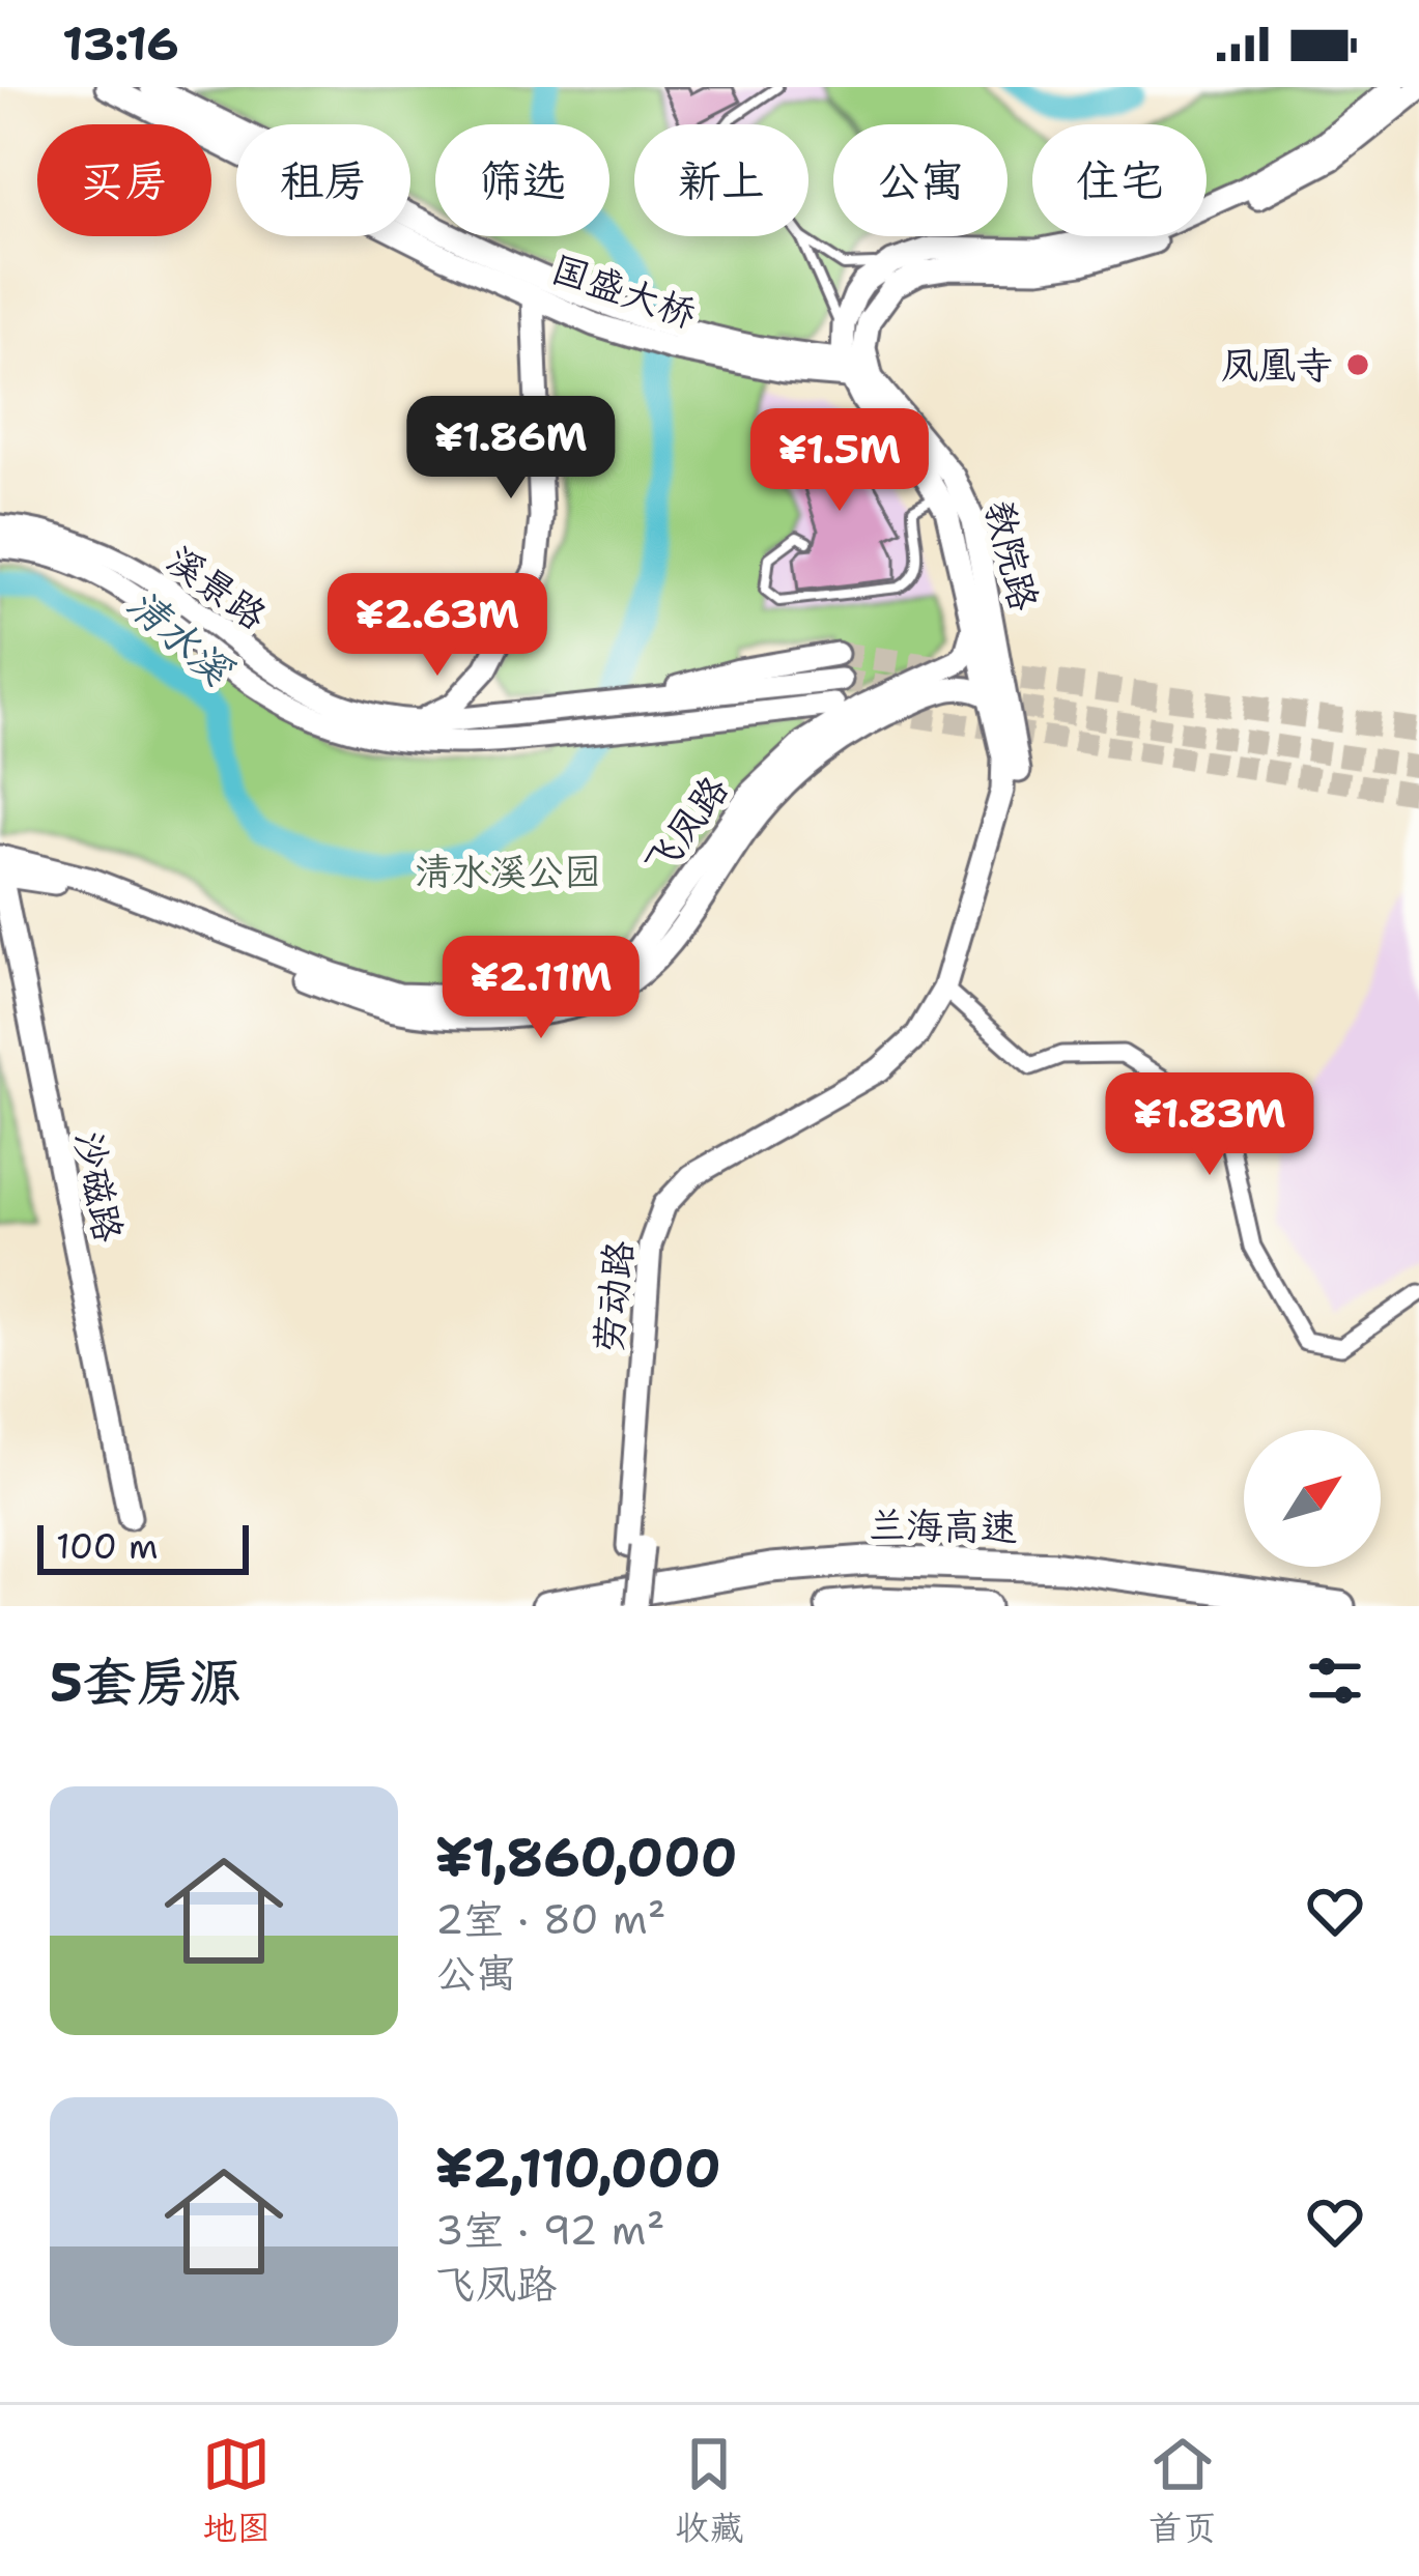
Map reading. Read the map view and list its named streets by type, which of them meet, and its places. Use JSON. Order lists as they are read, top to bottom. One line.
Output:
{"streets":{"highway":["兰海高速"],"main road":["国盛大桥","教院路","溪景路","飞凤路","沙磁路","劳动路"]},"crossings":[["教院路","飞凤路"],["教院路","劳动路"],["飞凤路","沙磁路"]],"water":["清水溪"],"parks":["清水溪公园"],"places":["凤凰寺"],"scale_bar":"100 m","north":"top right","page":{"status":"13:16","chip":["买房","租房","筛选","新上","公寓","住宅"],"price":["¥1.86M","¥1.5M","¥2.63M","¥2.11M","¥1.83M"],"scale":"100 m","heading":"5套房源","list":[{"name":"¥1,860,000","note":"2室 · 80 m² · 公寓"},{"name":"¥2,110,000","note":"3室 · 92 m² · 飞凤路"}],"tabs":["地图","收藏","首页"]}}
